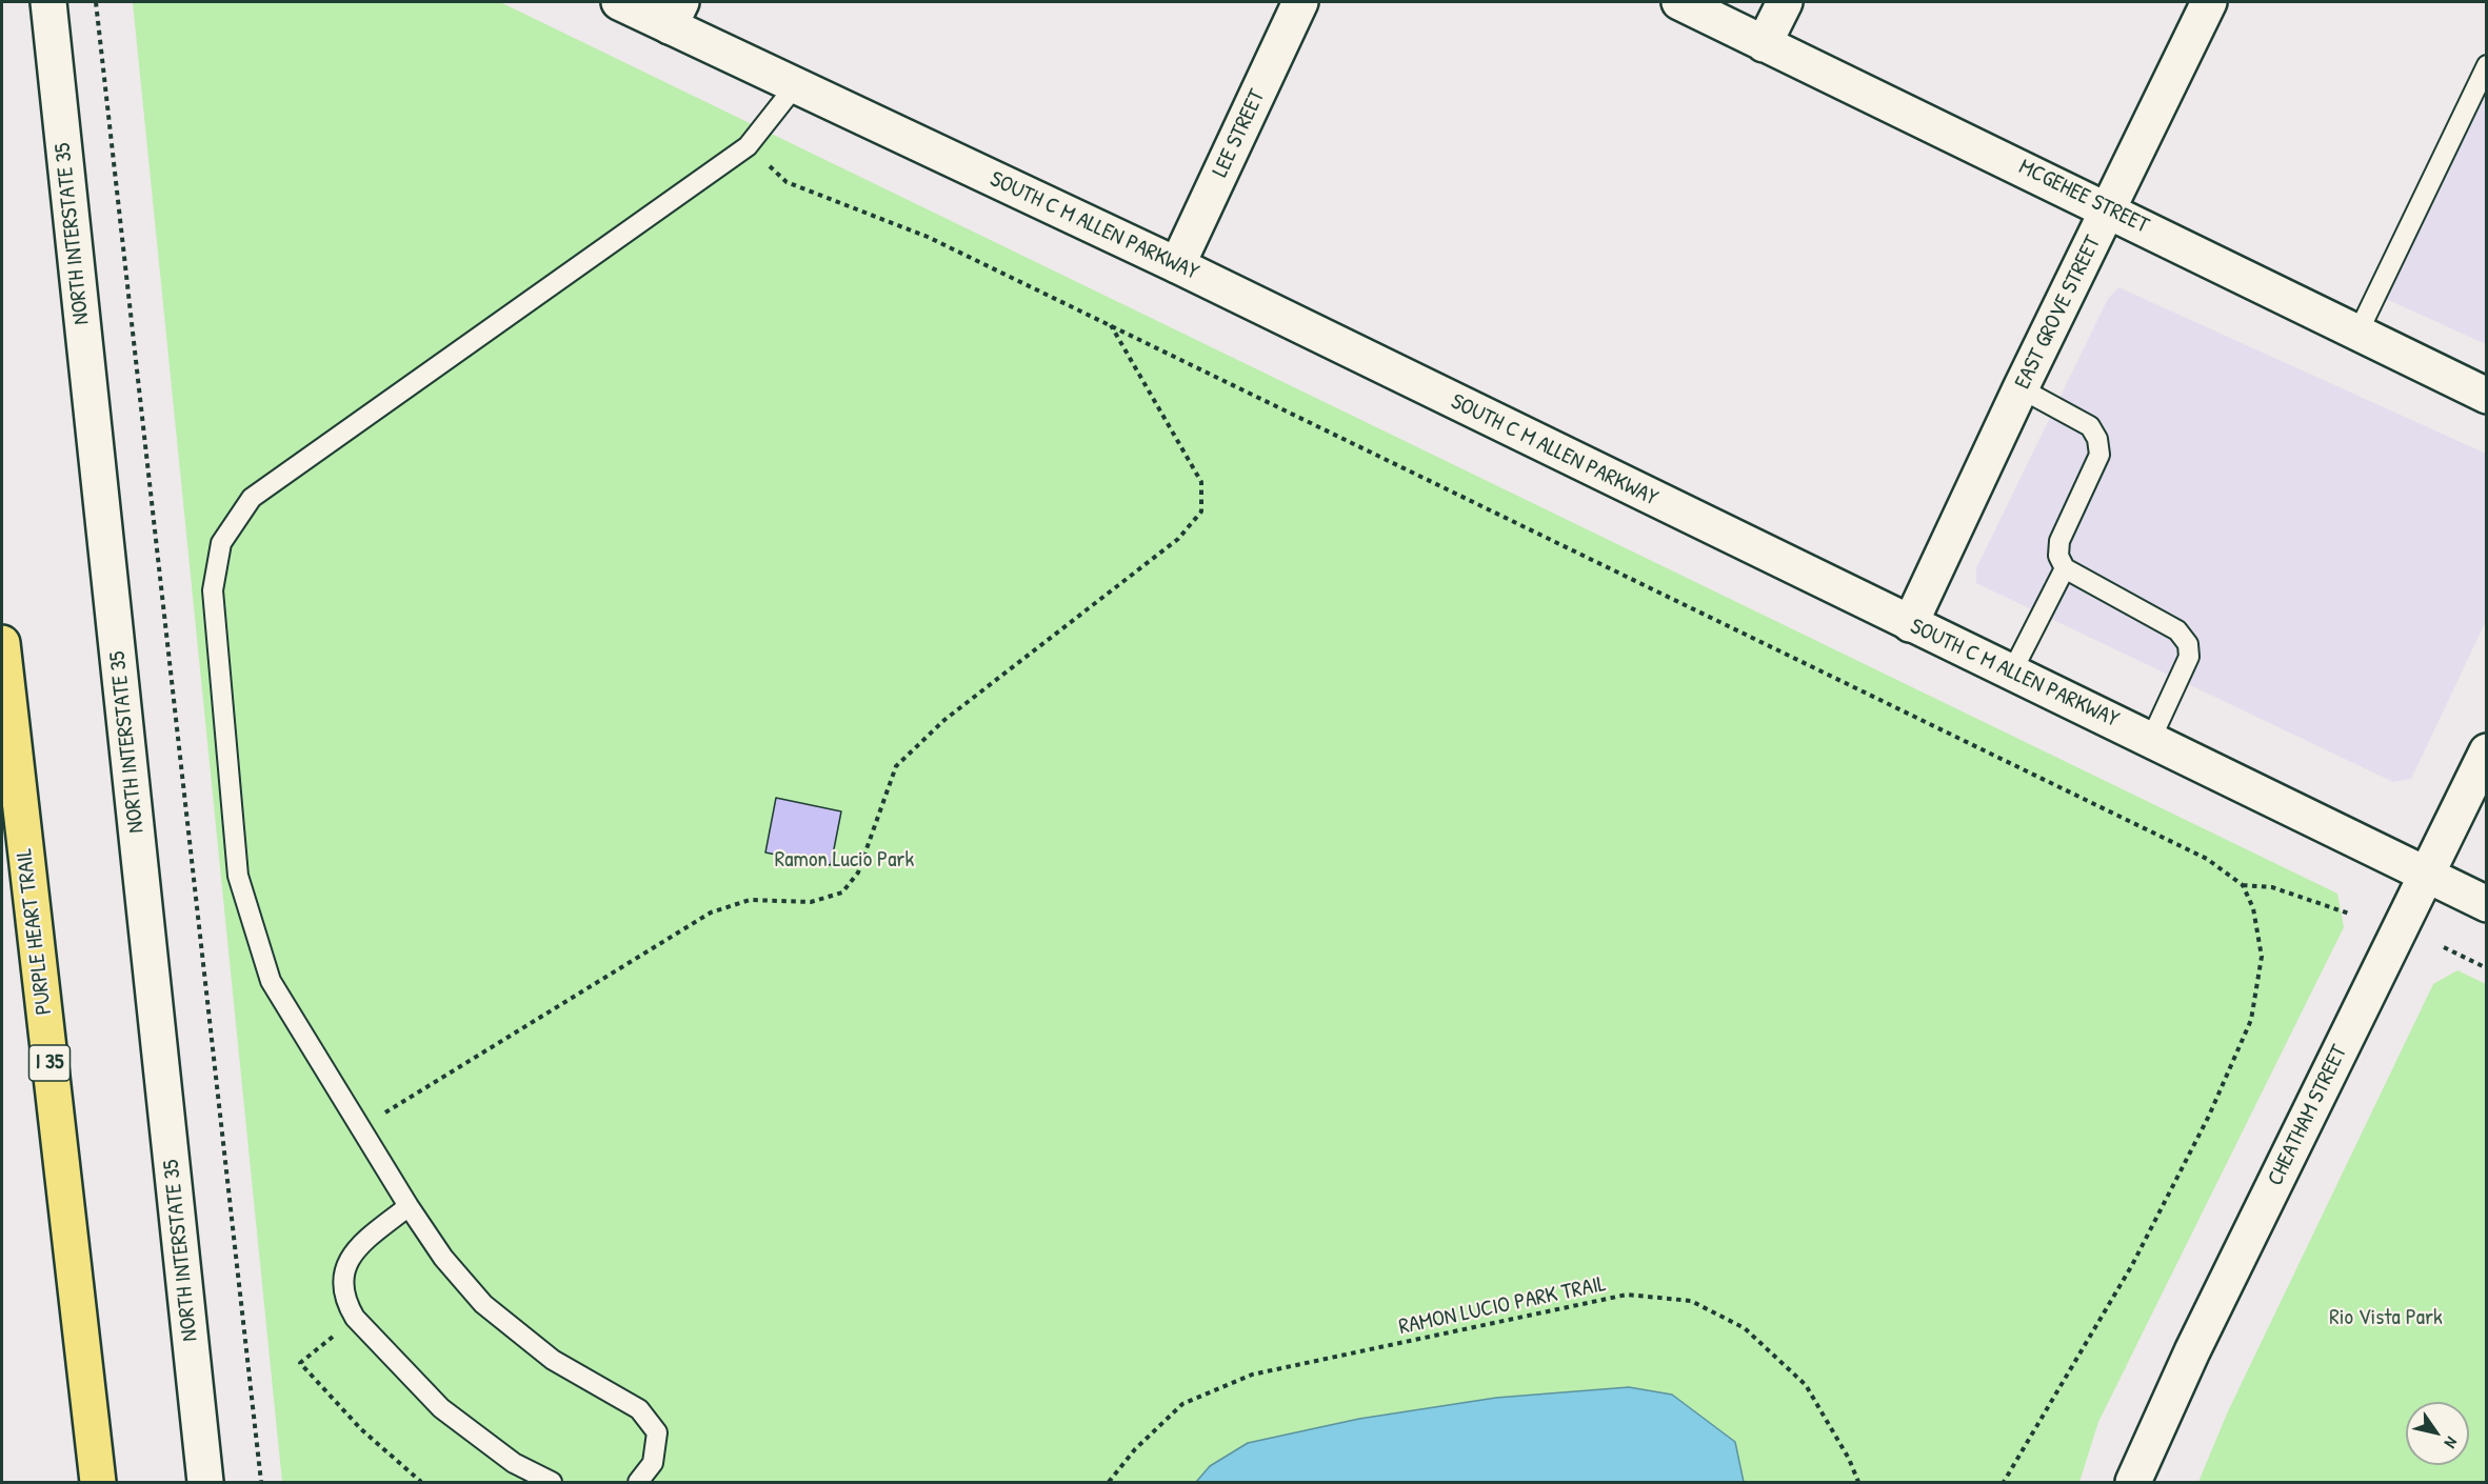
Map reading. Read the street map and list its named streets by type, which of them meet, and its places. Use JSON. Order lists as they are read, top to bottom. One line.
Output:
{"streets":{"highway":["PURPLE HEART TRAIL","I 35"],"street":["LEE STREET","MCGEHEE STREET","SOUTH C M ALLEN PARKWAY","NORTH INTERSTATE 35","EAST GROVE STREET","CHEATHAM STREET"],"path":["RAMON LUCIO PARK TRAIL"]},"crossings":[["LEE STREET","SOUTH C M ALLEN PARKWAY"],["MCGEHEE STREET","EAST GROVE STREET"],["SOUTH C M ALLEN PARKWAY","EAST GROVE STREET"],["SOUTH C M ALLEN PARKWAY","CHEATHAM STREET"]],"parks":["Ramon Lucio Park","Rio Vista Park"],"north":"bottom right"}
